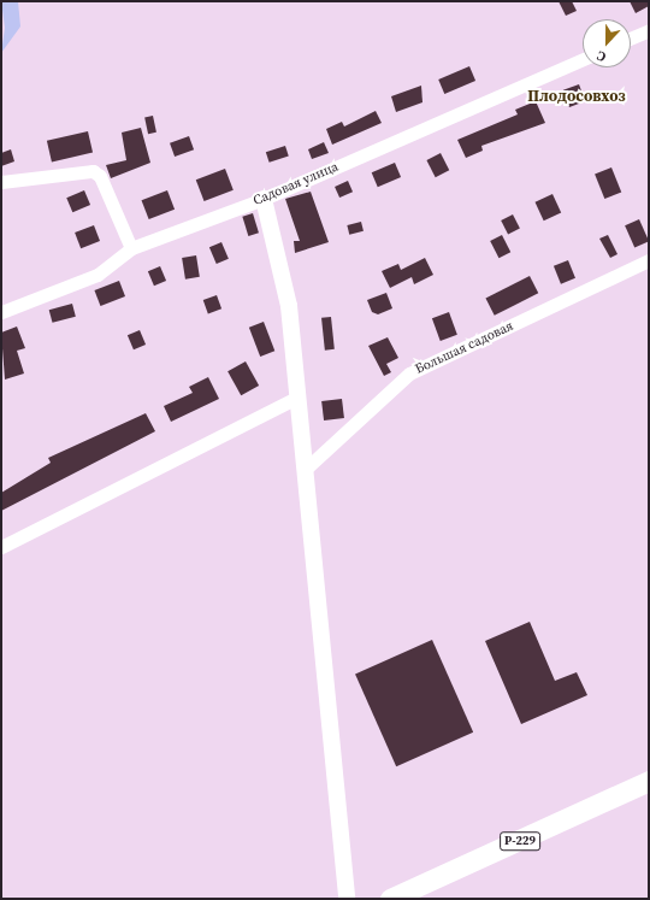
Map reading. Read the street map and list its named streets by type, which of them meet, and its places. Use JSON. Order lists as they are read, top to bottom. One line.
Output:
{"streets":{"main road":["Р-229"],"street":["Садовая улица","Большая садовая"]},"districts":["Плодосовхоз"],"north":"bottom"}
